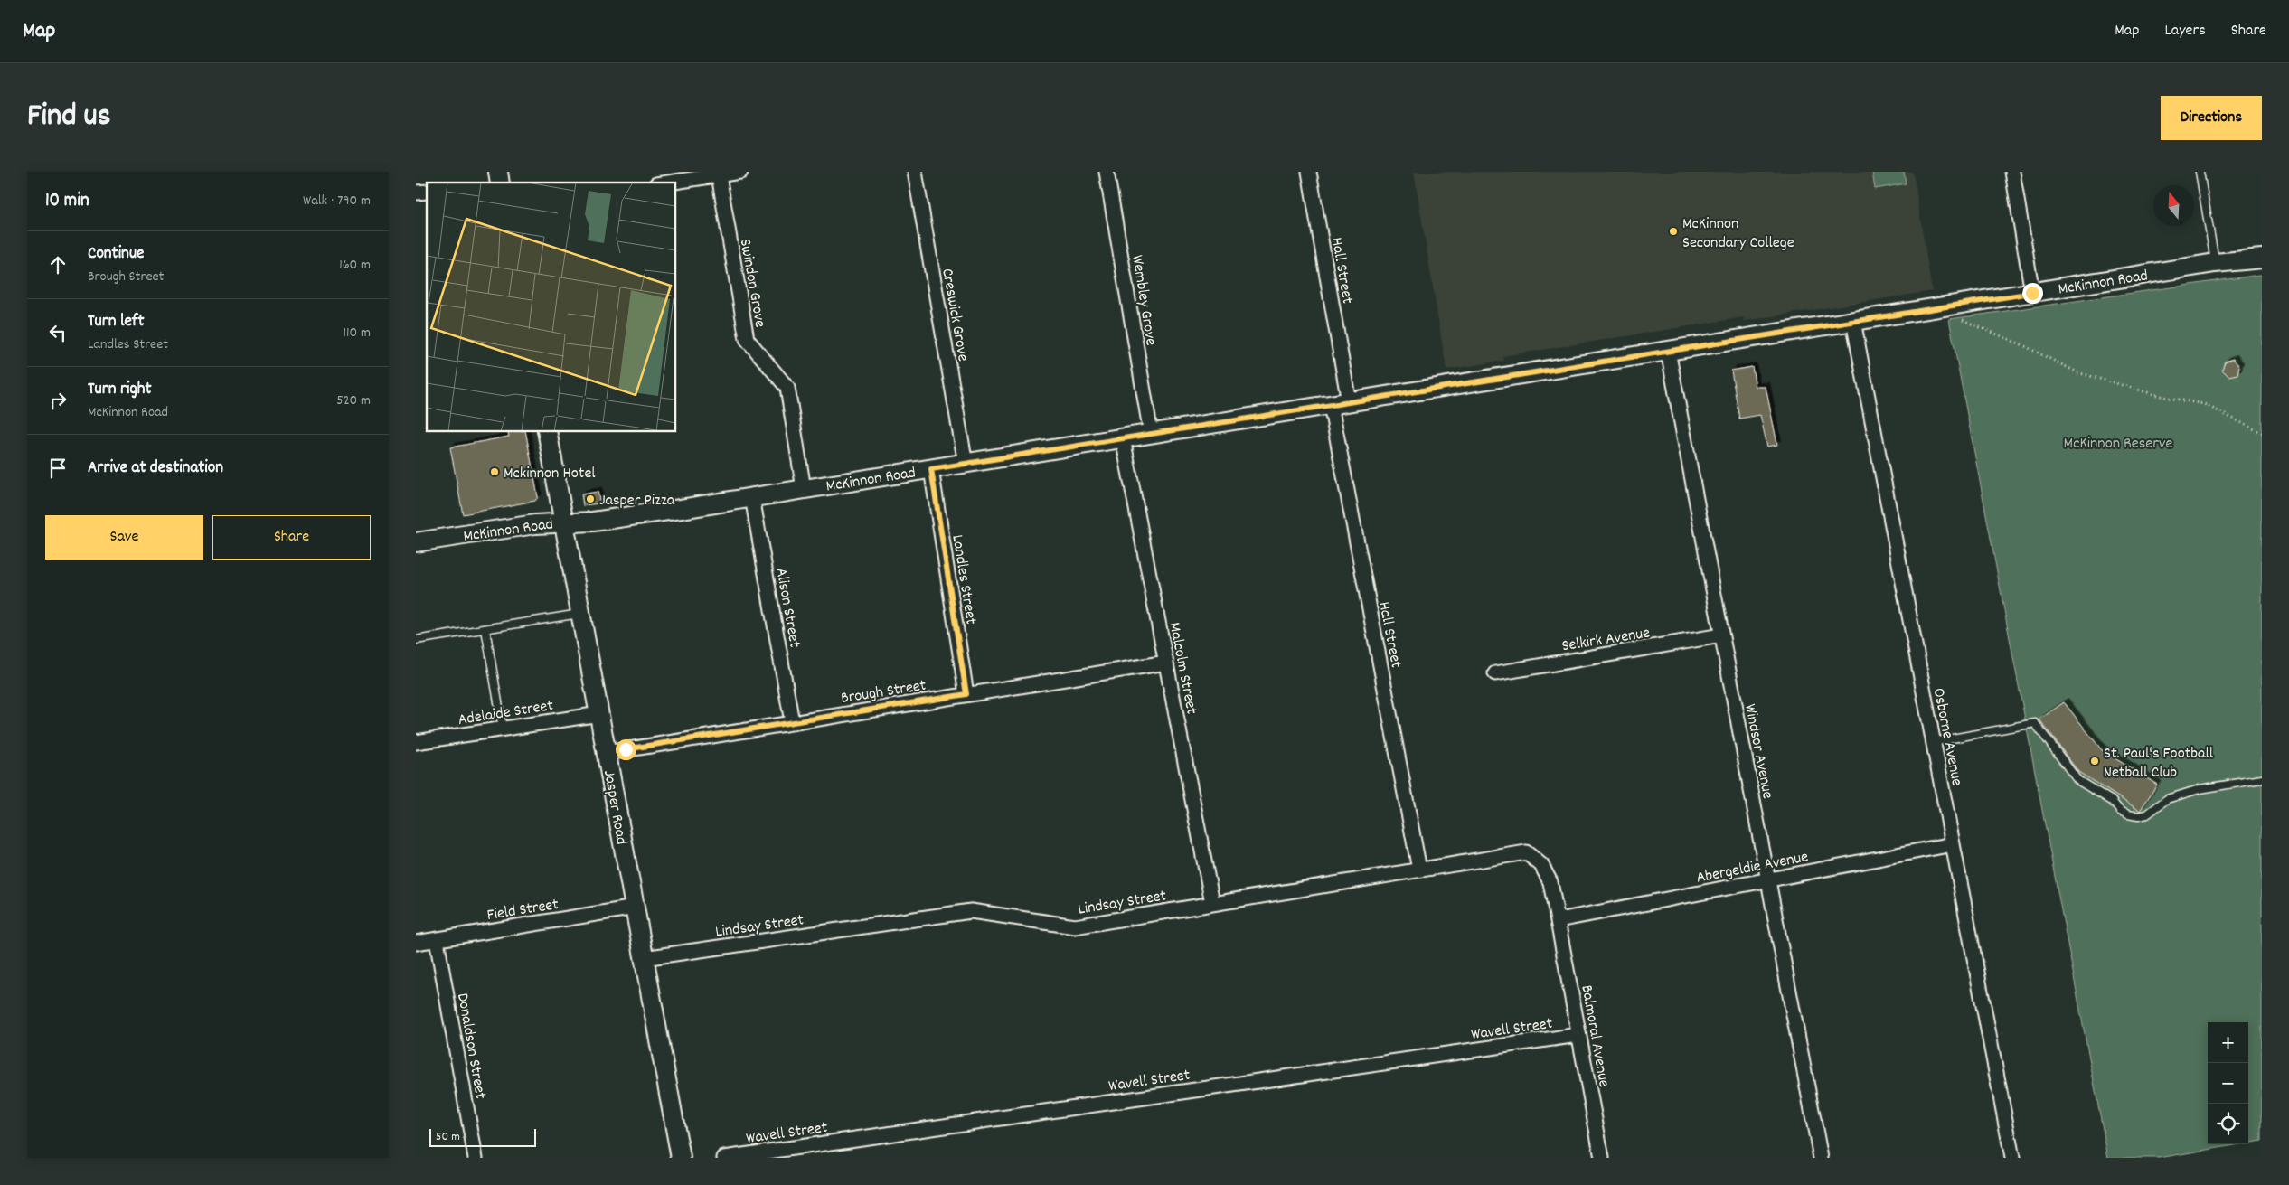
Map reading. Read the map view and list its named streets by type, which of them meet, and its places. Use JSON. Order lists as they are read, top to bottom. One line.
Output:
{"streets":{"street":["Hall Street","McKinnon Road","Swindon Grove","Wembley Grove","Creswick Grove","Landles Street","Alison Street","Selkirk Avenue","Malcolm Street","Brough Street","Adelaide Street","Osborne Avenue","Windsor Avenue","Jasper Road","Abergeldie Avenue","Lindsay Street","Field Street","Wavell Street","Balmoral Avenue","Donaldson Street"]},"crossings":[["Hall Street","McKinnon Road"],["Hall Street","Lindsay Street"],["McKinnon Road","Swindon Grove"],["McKinnon Road","Wembley Grove"],["McKinnon Road","Creswick Grove"],["McKinnon Road","Landles Street"],["McKinnon Road","Alison Street"],["McKinnon Road","Malcolm Street"],["McKinnon Road","Osborne Avenue"],["McKinnon Road","Windsor Avenue"],["McKinnon Road","Jasper Road"],["Landles Street","Brough Street"],["Alison Street","Brough Street"],["Selkirk Avenue","Windsor Avenue"],["Malcolm Street","Brough Street"],["Malcolm Street","Lindsay Street"],["Brough Street","Jasper Road"],["Adelaide Street","Jasper Road"],["Osborne Avenue","Abergeldie Avenue"],["Windsor Avenue","Abergeldie Avenue"],["Jasper Road","Lindsay Street"],["Jasper Road","Field Street"],["Abergeldie Avenue","Lindsay Street"],["Abergeldie Avenue","Balmoral Avenue"],["Lindsay Street","Balmoral Avenue"],["Field Street","Donaldson Street"],["Wavell Street","Balmoral Avenue"]],"parks":["McKinnon Reserve"],"places":["McKinnon Secondary College","Mckinnon Hotel","Jasper Pizza","St. Paul's Football Netball Club"],"scale_bar":"50 m","north":"top","page":{"header":"Map","nav":["Map","Layers","Share"],"title":"Find us","buttons":["Directions",["Save","Share"]],"heading":["10 min","Walk · 790 m"],"list":[["Continue","Brough Street","160 m"],["Turn left","Landles Street","110 m"],["Turn right","McKinnon Road","520 m"],"Arrive at destination"],"map_buttons":["+","−"],"scale":"50 m"}}
